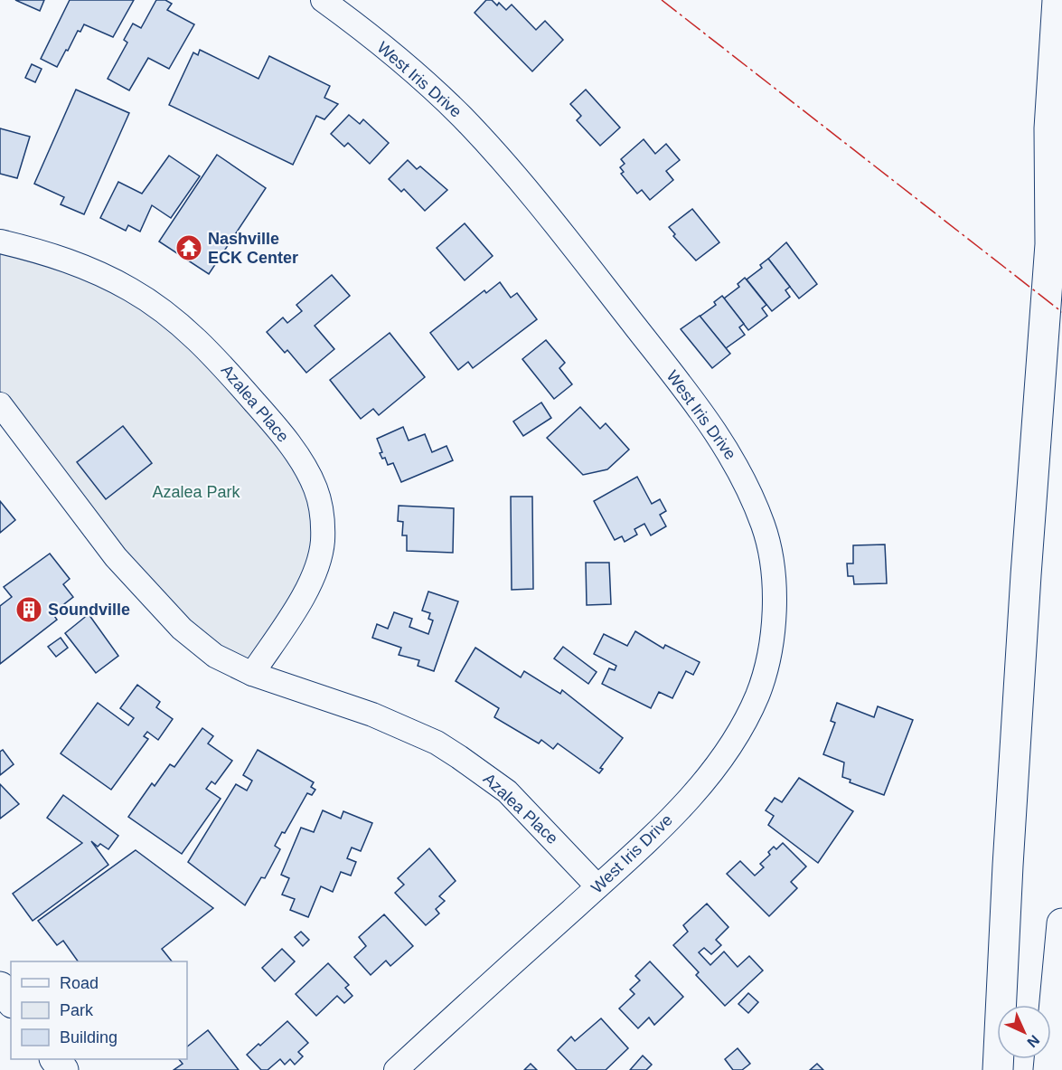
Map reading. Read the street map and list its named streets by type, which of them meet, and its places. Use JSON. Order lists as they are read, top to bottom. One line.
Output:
{"streets":{"street":["West Iris Drive","Azalea Place"]},"crossings":[["West Iris Drive","Azalea Place"]],"parks":["Azalea Park"],"places":{"temple":["Nashville ECK Center"],"building":["Soundville"]},"legend":["Road","Park","Building"],"north":"bottom right"}
